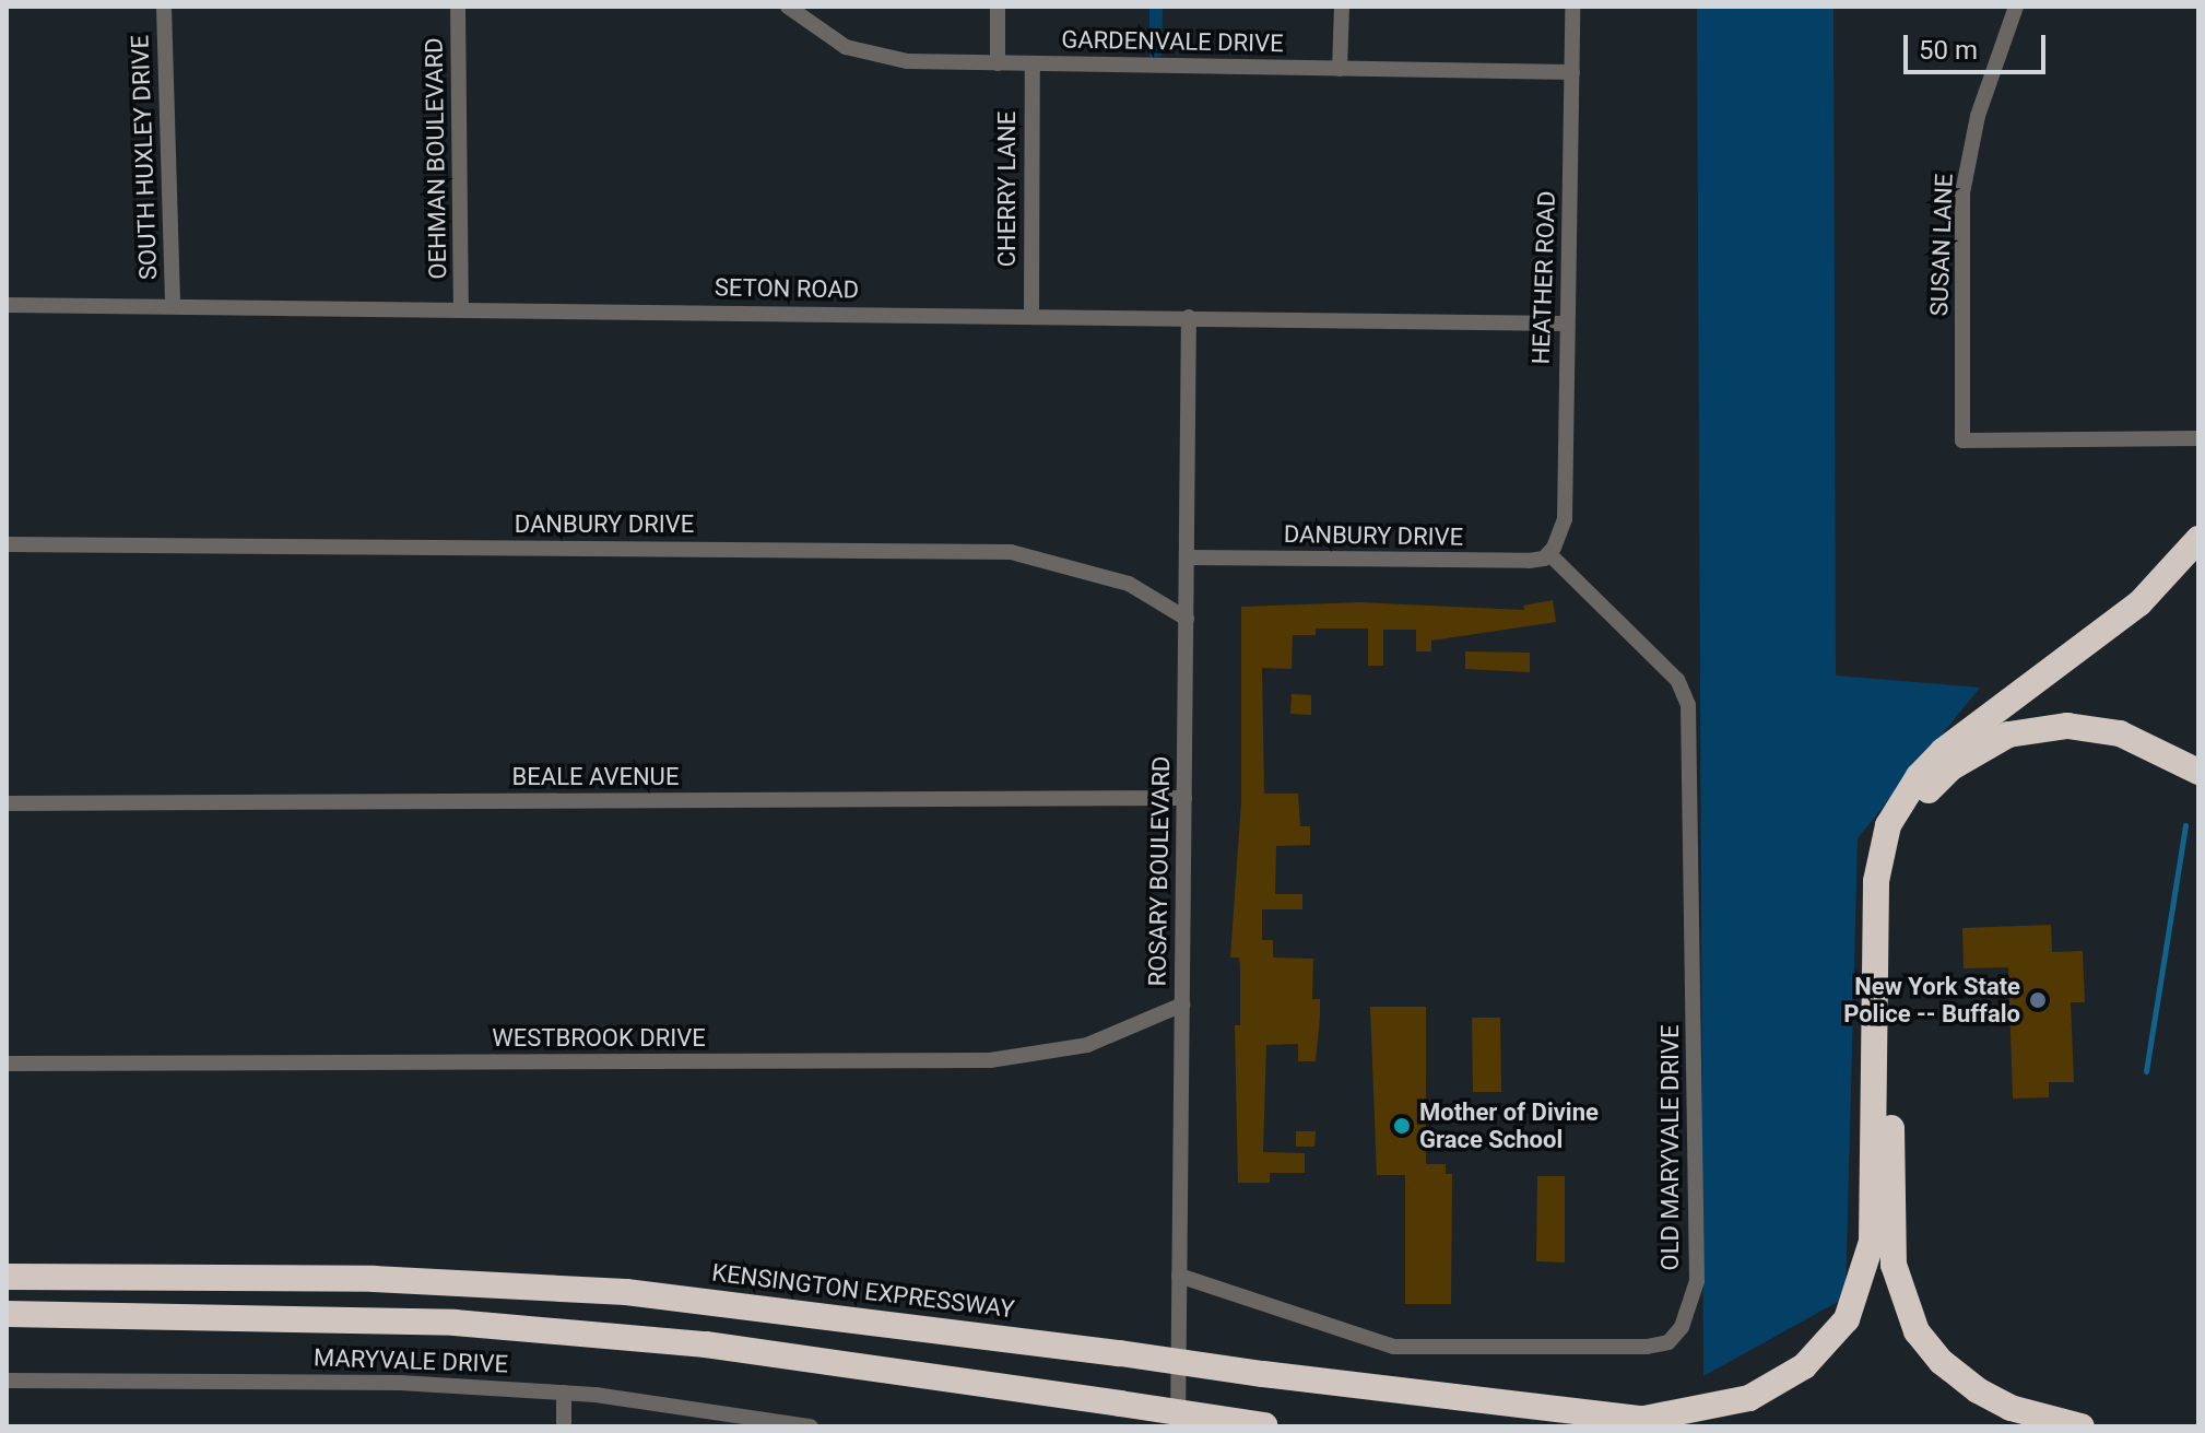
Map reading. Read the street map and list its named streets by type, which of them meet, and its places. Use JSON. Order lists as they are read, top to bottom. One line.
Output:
{"streets":{"highway":["KENSINGTON EXPRESSWAY"],"street":["GARDENVALE DRIVE","SOUTH HUXLEY DRIVE","OEHMAN BOULEVARD","CHERRY LANE","SUSAN LANE","HEATHER ROAD","SETON ROAD","DANBURY DRIVE","BEALE AVENUE","ROSARY BOULEVARD","WESTBROOK DRIVE","OLD MARYVALE DRIVE","MARYVALE DRIVE"]},"crossings":[["GARDENVALE DRIVE","CHERRY LANE"],["GARDENVALE DRIVE","HEATHER ROAD"],["SOUTH HUXLEY DRIVE","SETON ROAD"],["OEHMAN BOULEVARD","SETON ROAD"],["CHERRY LANE","SETON ROAD"],["HEATHER ROAD","SETON ROAD"],["HEATHER ROAD","DANBURY DRIVE"],["HEATHER ROAD","OLD MARYVALE DRIVE"],["SETON ROAD","ROSARY BOULEVARD"],["DANBURY DRIVE","ROSARY BOULEVARD"],["DANBURY DRIVE","OLD MARYVALE DRIVE"],["BEALE AVENUE","ROSARY BOULEVARD"],["ROSARY BOULEVARD","WESTBROOK DRIVE"],["ROSARY BOULEVARD","OLD MARYVALE DRIVE"]],"places":["New York State Police -- Buffalo","Mother of Divine Grace School"],"scale_bar":"50 m"}
